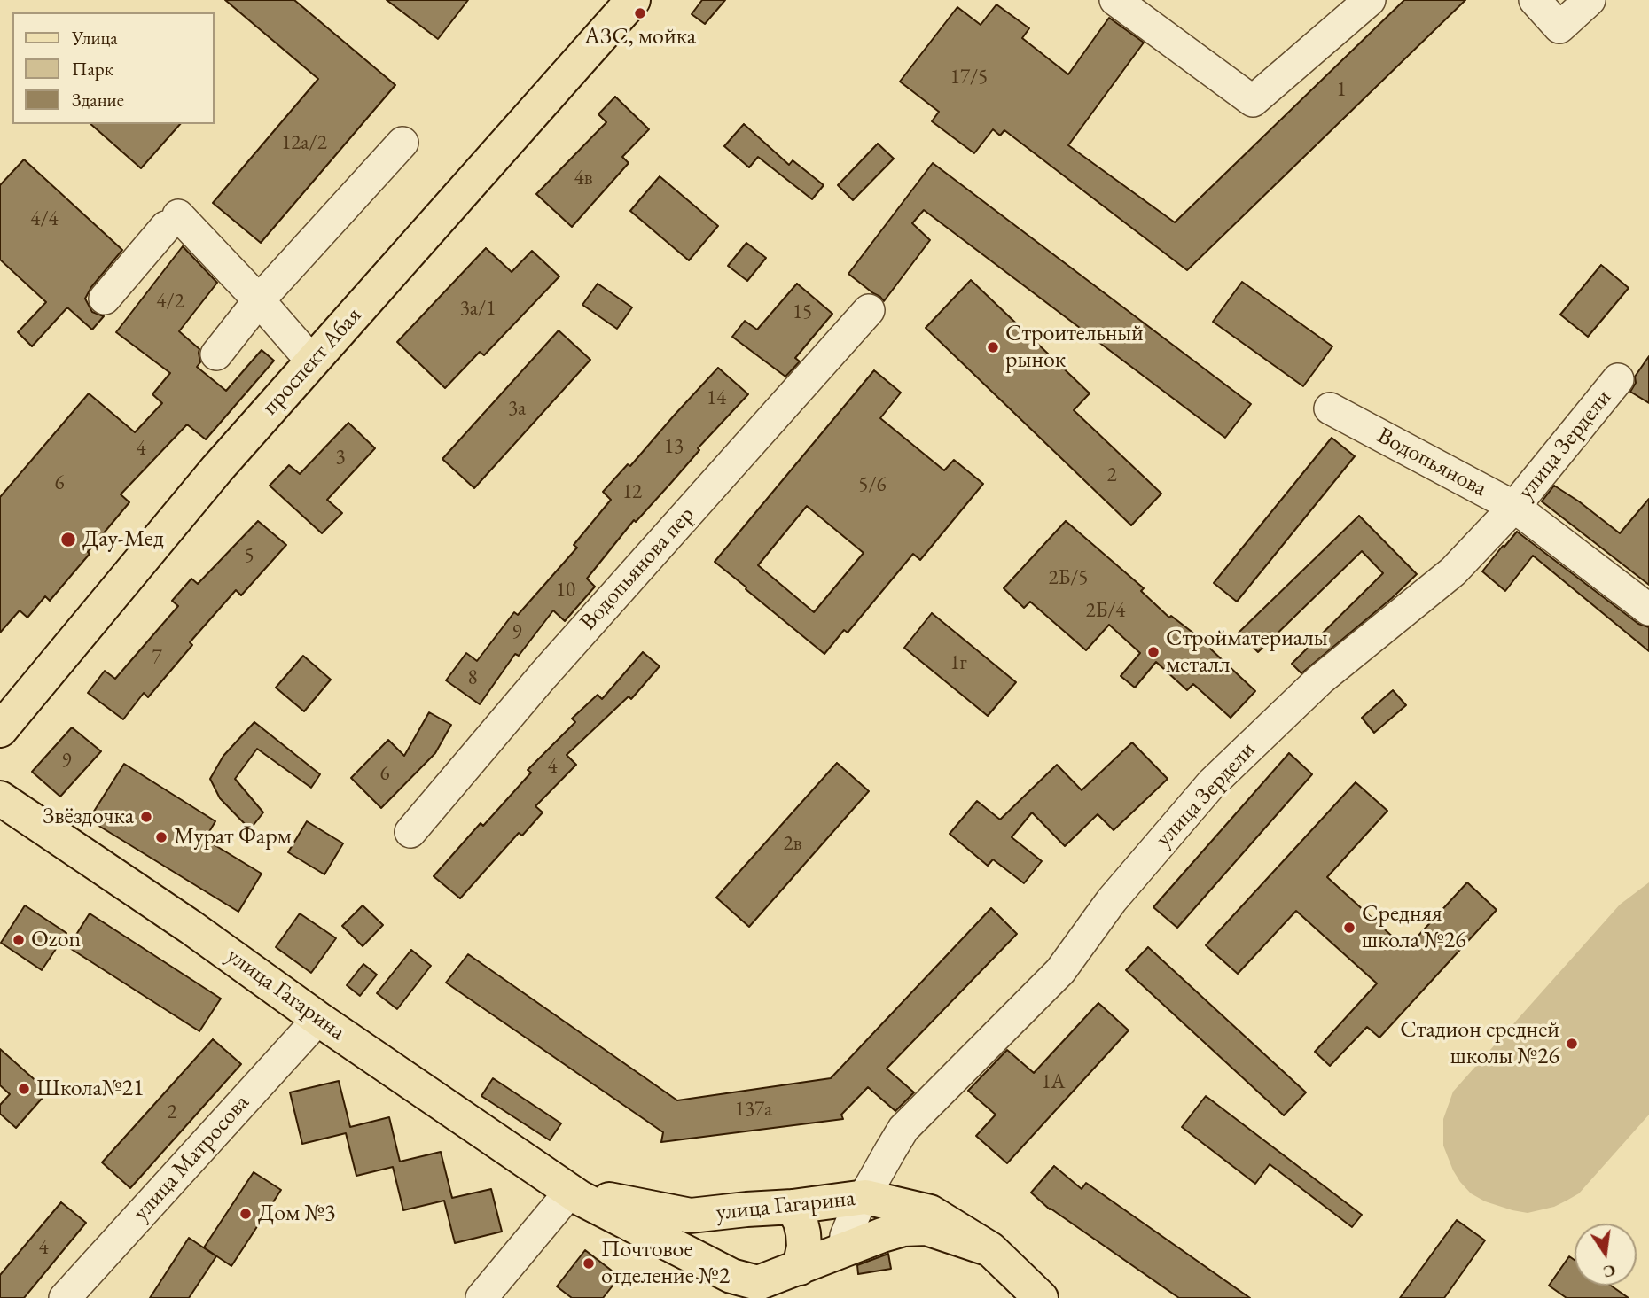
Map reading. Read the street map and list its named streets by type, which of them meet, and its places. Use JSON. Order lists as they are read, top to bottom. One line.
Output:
{"streets":{"main road":["проспект Абая","улица Гагарина"],"street":["улица Зердели","Водопьянова","Водопьянова пер","улица Матросова"]},"crossings":[["улица Зердели","Водопьянова"],["улица Зердели","улица Гагарина"],["улица Гагарина","улица Матросова"]],"places":["АЗС, мойка","Строительный рынок","Дау-Мед","Стройматериалы металл","Звёздочка","Мурат Фарм","Средняя школа №26","Ozon","Стадион средней школы №26","Школа№21","Дом №3","Почтовое отделение №2"],"house_numbers":["17/5","1","12а/2","4в","4/4","4/2","3а/1","15","14","3а","13","4","3","2","6","5/6","12","5","2Б/5","10","2Б/4","9","7","1г","8","9","4","6","2в","1А","137а","2","4"],"legend":["Улица","Парк","Здание"],"north":"bottom"}
